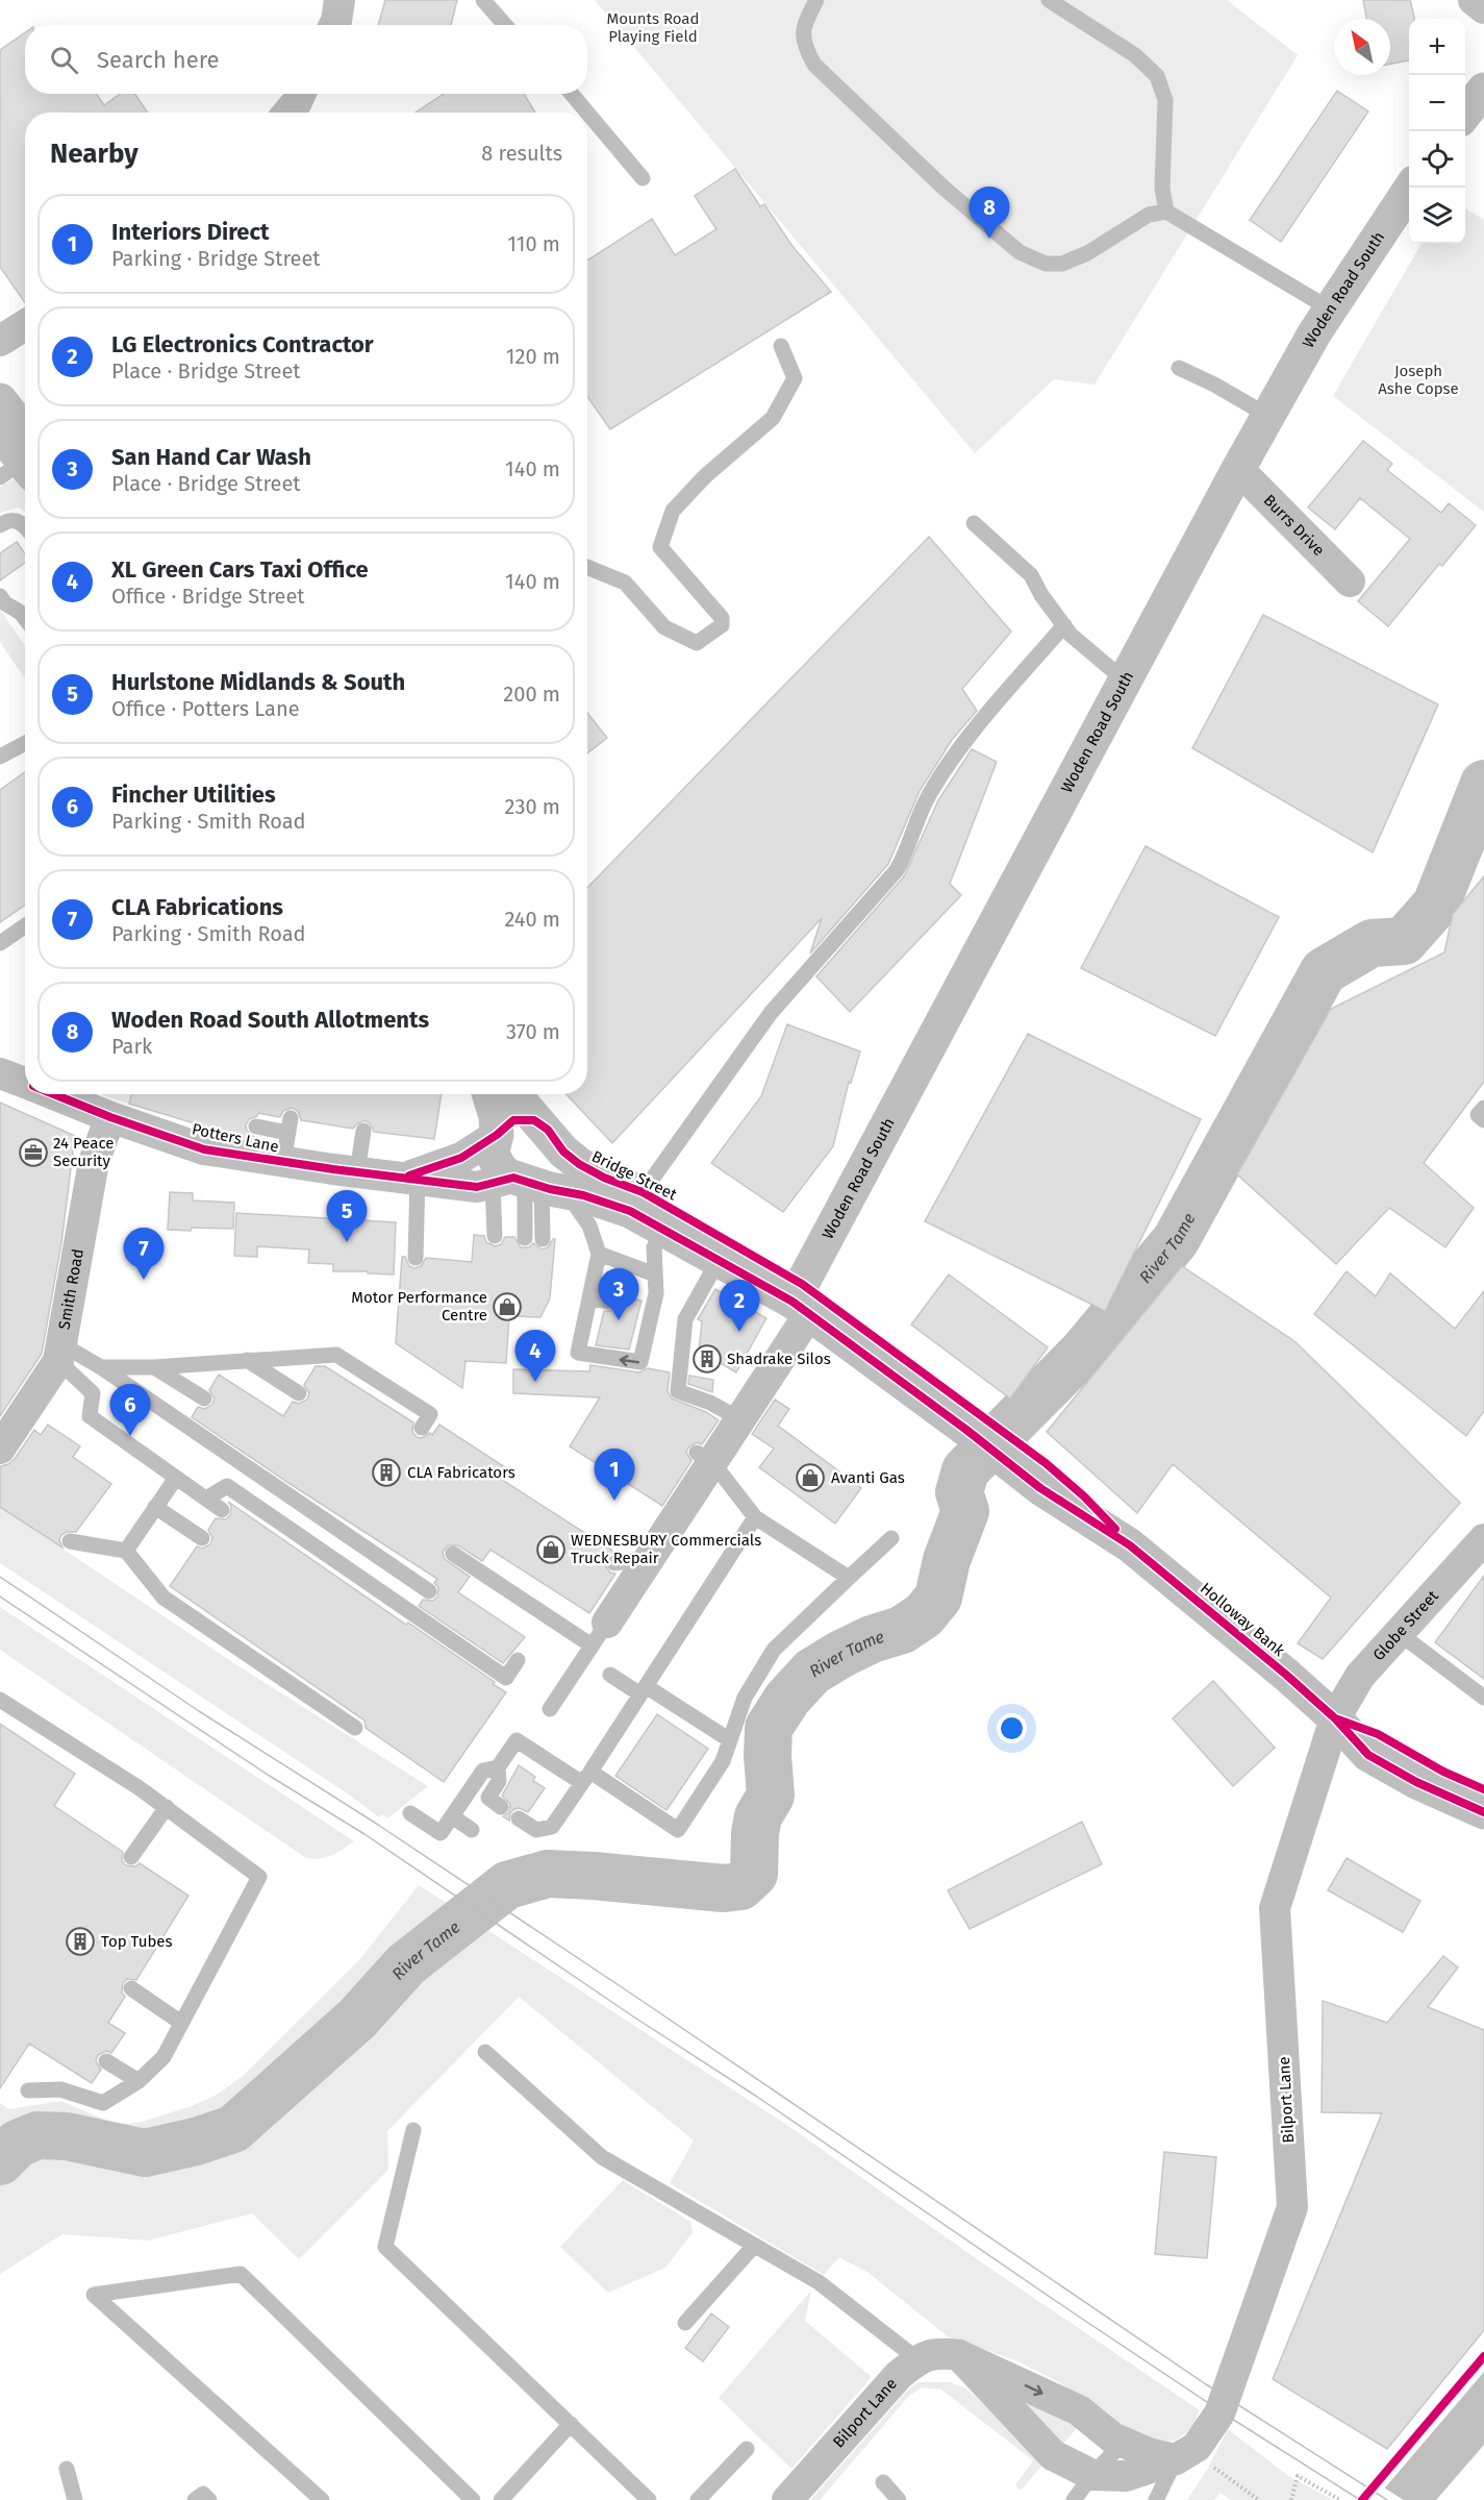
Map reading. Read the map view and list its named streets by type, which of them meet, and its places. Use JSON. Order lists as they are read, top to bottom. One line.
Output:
{"streets":{"main road":["Woden Road South","Bridge Street","Holloway Bank"],"street":["Burrs Drive","Potters Lane","Smith Road","Globe Street","Bilport Lane"]},"crossings":[["Woden Road South","Burrs Drive"],["Woden Road South","Bridge Street"],["Woden Road South","Holloway Bank"],["Potters Lane","Bridge Street"],["Potters Lane","Smith Road"],["Bridge Street","Holloway Bank"],["Holloway Bank","Globe Street"],["Holloway Bank","Bilport Lane"],["Globe Street","Bilport Lane"]],"water":["River Tame"],"parks":["Mounts Road Playing Field","Joseph Ashe Copse"],"places":{"office":["24 Peace Security"],"shop":["Motor Performance Centre","Avanti Gas","WEDNESBURY Commercials Truck Repair"],"building":["Shadrake Silos","CLA Fabricators","Top Tubes"]},"north":"top left","page":{"map_buttons":["+","−"],"search":"Search here","heading":["Nearby","8 results"],"pins":["8","5","7","3","2","4","6","1"],"list":[{"mark":"1","name":"Interiors Direct","note":"Parking · Bridge Street","value":"110 m"},{"mark":"2","name":"LG Electronics Contractor","note":"Place · Bridge Street","value":"120 m"},{"mark":"3","name":"San Hand Car Wash","note":"Place · Bridge Street","value":"140 m"},{"mark":"4","name":"XL Green Cars Taxi Office","note":"Office · Bridge Street","value":"140 m"},{"mark":"5","name":"Hurlstone Midlands & South","note":"Office · Potters Lane","value":"200 m"},{"mark":"6","name":"Fincher Utilities","note":"Parking · Smith Road","value":"230 m"},{"mark":"7","name":"CLA Fabrications","note":"Parking · Smith Road","value":"240 m"},{"mark":"8","name":"Woden Road South Allotments","note":"Park","value":"370 m"}]}}
